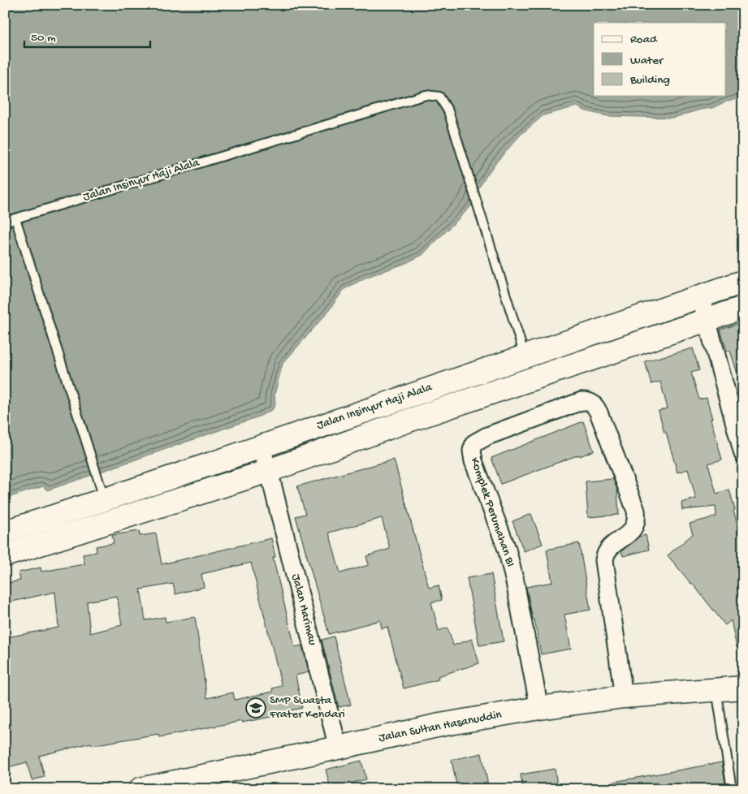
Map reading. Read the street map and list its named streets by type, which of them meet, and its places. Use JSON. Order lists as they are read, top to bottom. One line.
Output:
{"streets":{"main road":["Jalan Insinyur Haji Alala","Jalan Sultan Hasanuddin"],"street":["Komplek Perumahan BI","Jalan Harimau"]},"crossings":[["Jalan Insinyur Haji Alala","Jalan Harimau"],["Komplek Perumahan BI","Jalan Sultan Hasanuddin"],["Jalan Harimau","Jalan Sultan Hasanuddin"]],"places":{"school or university":["SMP Swasta Frater Kendari"]},"legend":["Road","Water","Building"],"scale_bar":"50 m"}
